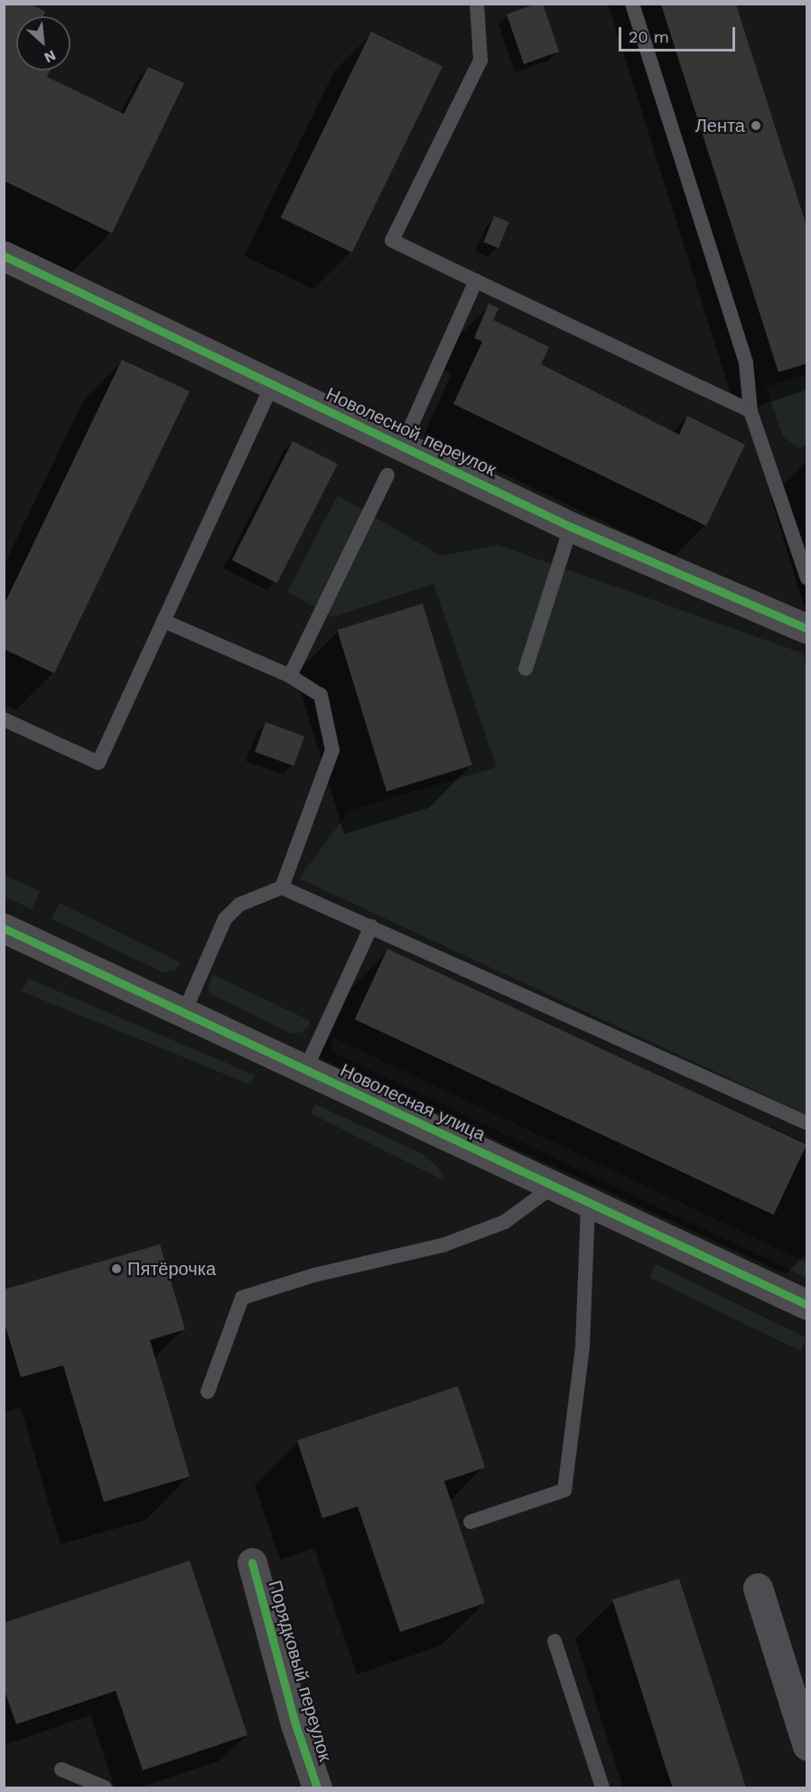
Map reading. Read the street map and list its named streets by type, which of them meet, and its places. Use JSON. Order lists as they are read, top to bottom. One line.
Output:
{"streets":{"street":["Новолесной переулок","Новолесная улица","Порядковый переулок"]},"places":["Лента","Пятёрочка"],"scale_bar":"20 m","north":"bottom right"}
